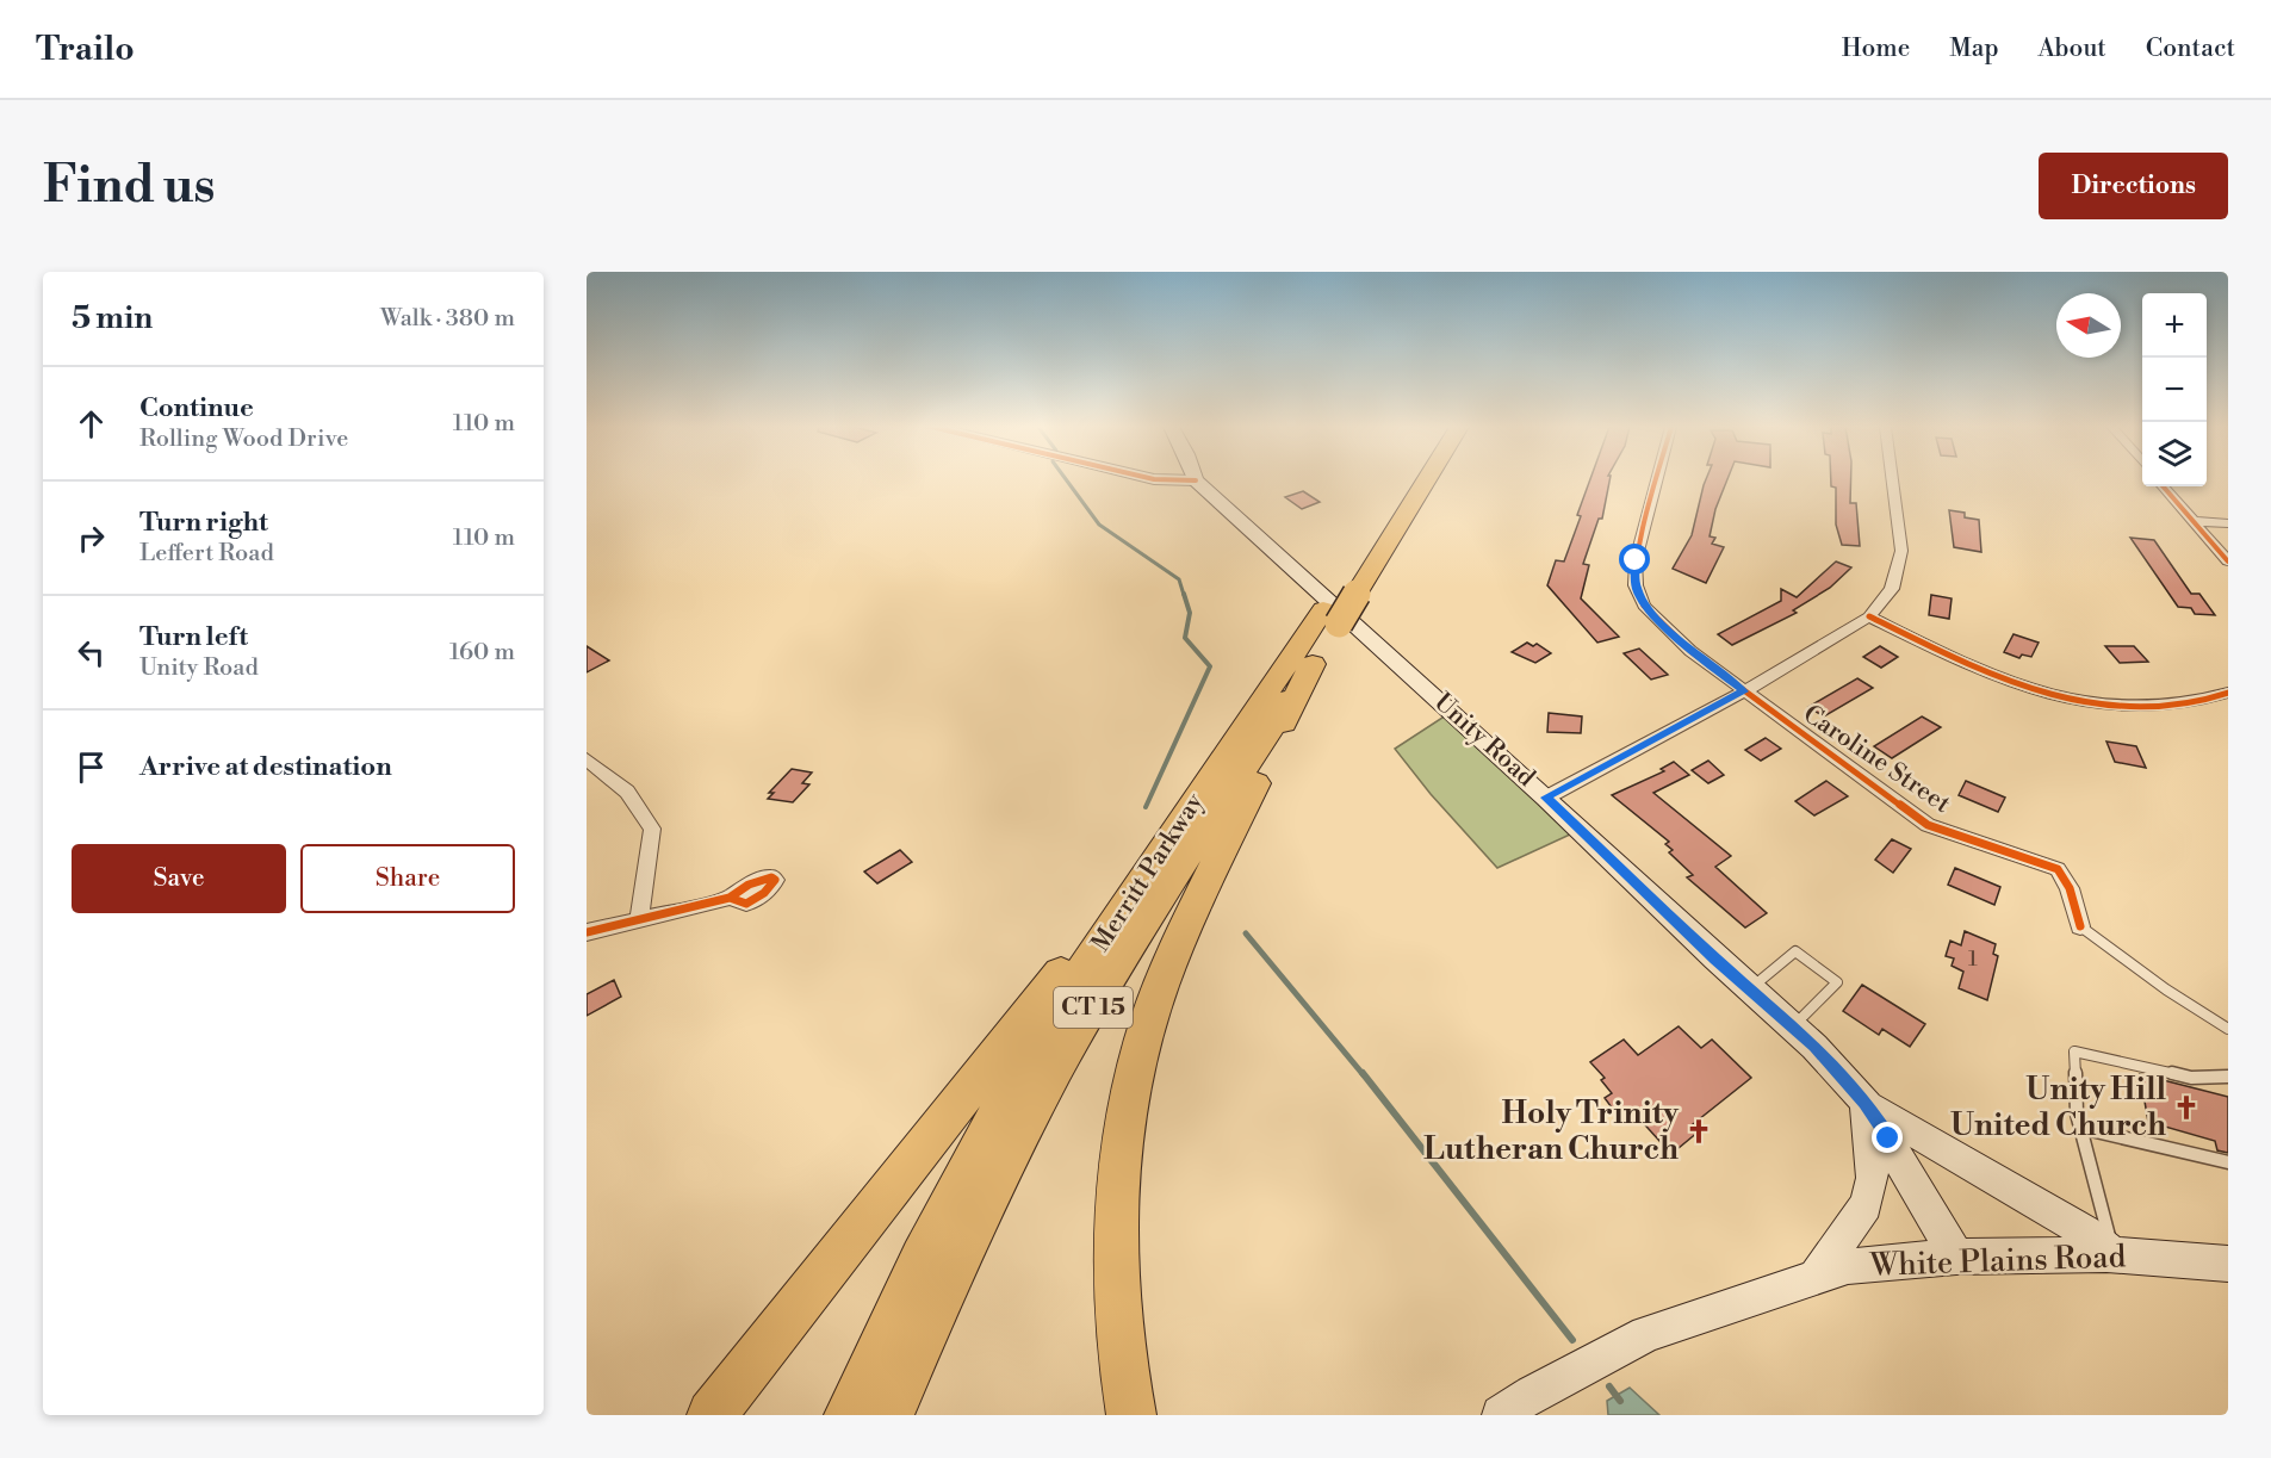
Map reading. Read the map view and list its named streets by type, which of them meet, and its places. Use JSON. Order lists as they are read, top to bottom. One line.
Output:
{"streets":{"highway":["Merritt Parkway","CT 15"],"main road":["Unity Road","White Plains Road"],"street":["Caroline Street"]},"crossings":[["Unity Road","White Plains Road"]],"places":{"church":["Unity Hill United Church","Holy Trinity Lutheran Church"]},"house_numbers":["1"],"north":"left","page":{"header":"Trailo","nav":["Home","Map","About","Contact"],"buttons":["Directions",["Save","Share"]],"title":"Find us","heading":["5 min","Walk · 380 m"],"map_buttons":["+","−"],"list":[["Continue","Rolling Wood Drive","110 m"],["Turn right","Leffert Road","110 m"],["Turn left","Unity Road","160 m"],"Arrive at destination"]}}
